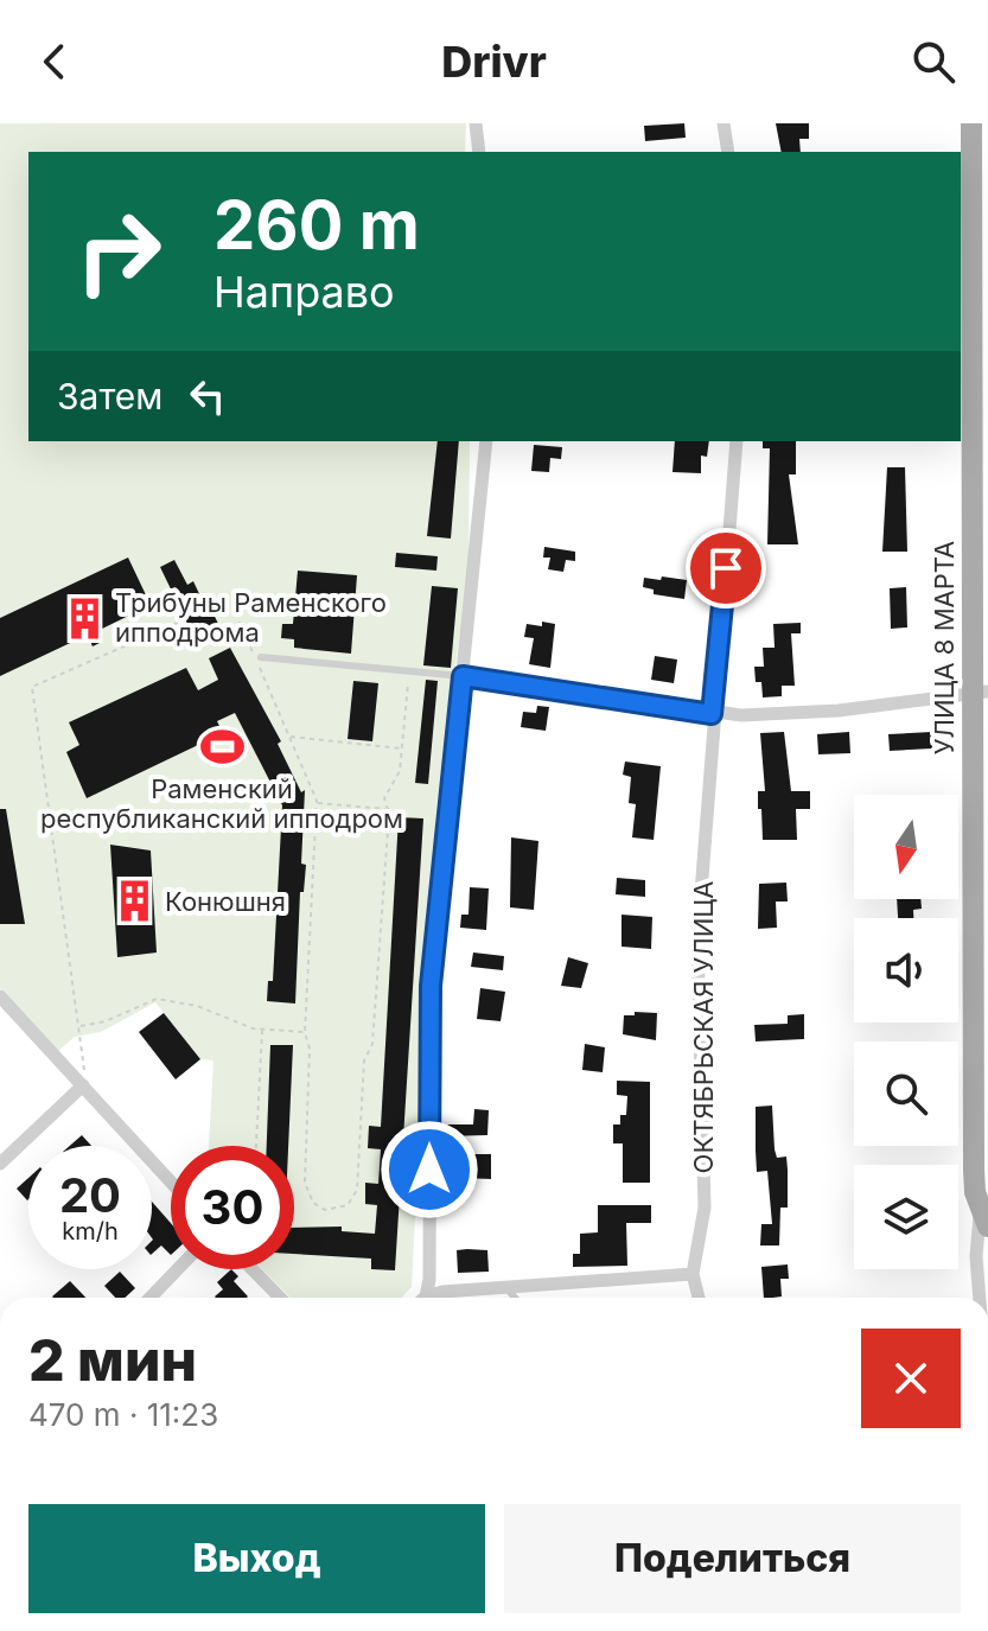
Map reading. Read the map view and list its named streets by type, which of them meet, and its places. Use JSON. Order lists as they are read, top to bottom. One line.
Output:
{"streets":{"main road":["УЛИЦА 8 МАРТА"],"street":["ОКТЯБРЬСКАЯ УЛИЦА"]},"places":{"building":["Трибуны Раменского ипподрома","Конюшня"],"sports":["Раменский республиканский ипподром"]},"north":"bottom","page":{"header":"Drivr","turn":["260 m","Направо"],"then":"Затем","speed":"20 km/h","limit":"30","heading":["2 мин","470 m · 11:23"],"buttons":["Выход","Поделиться"]}}
